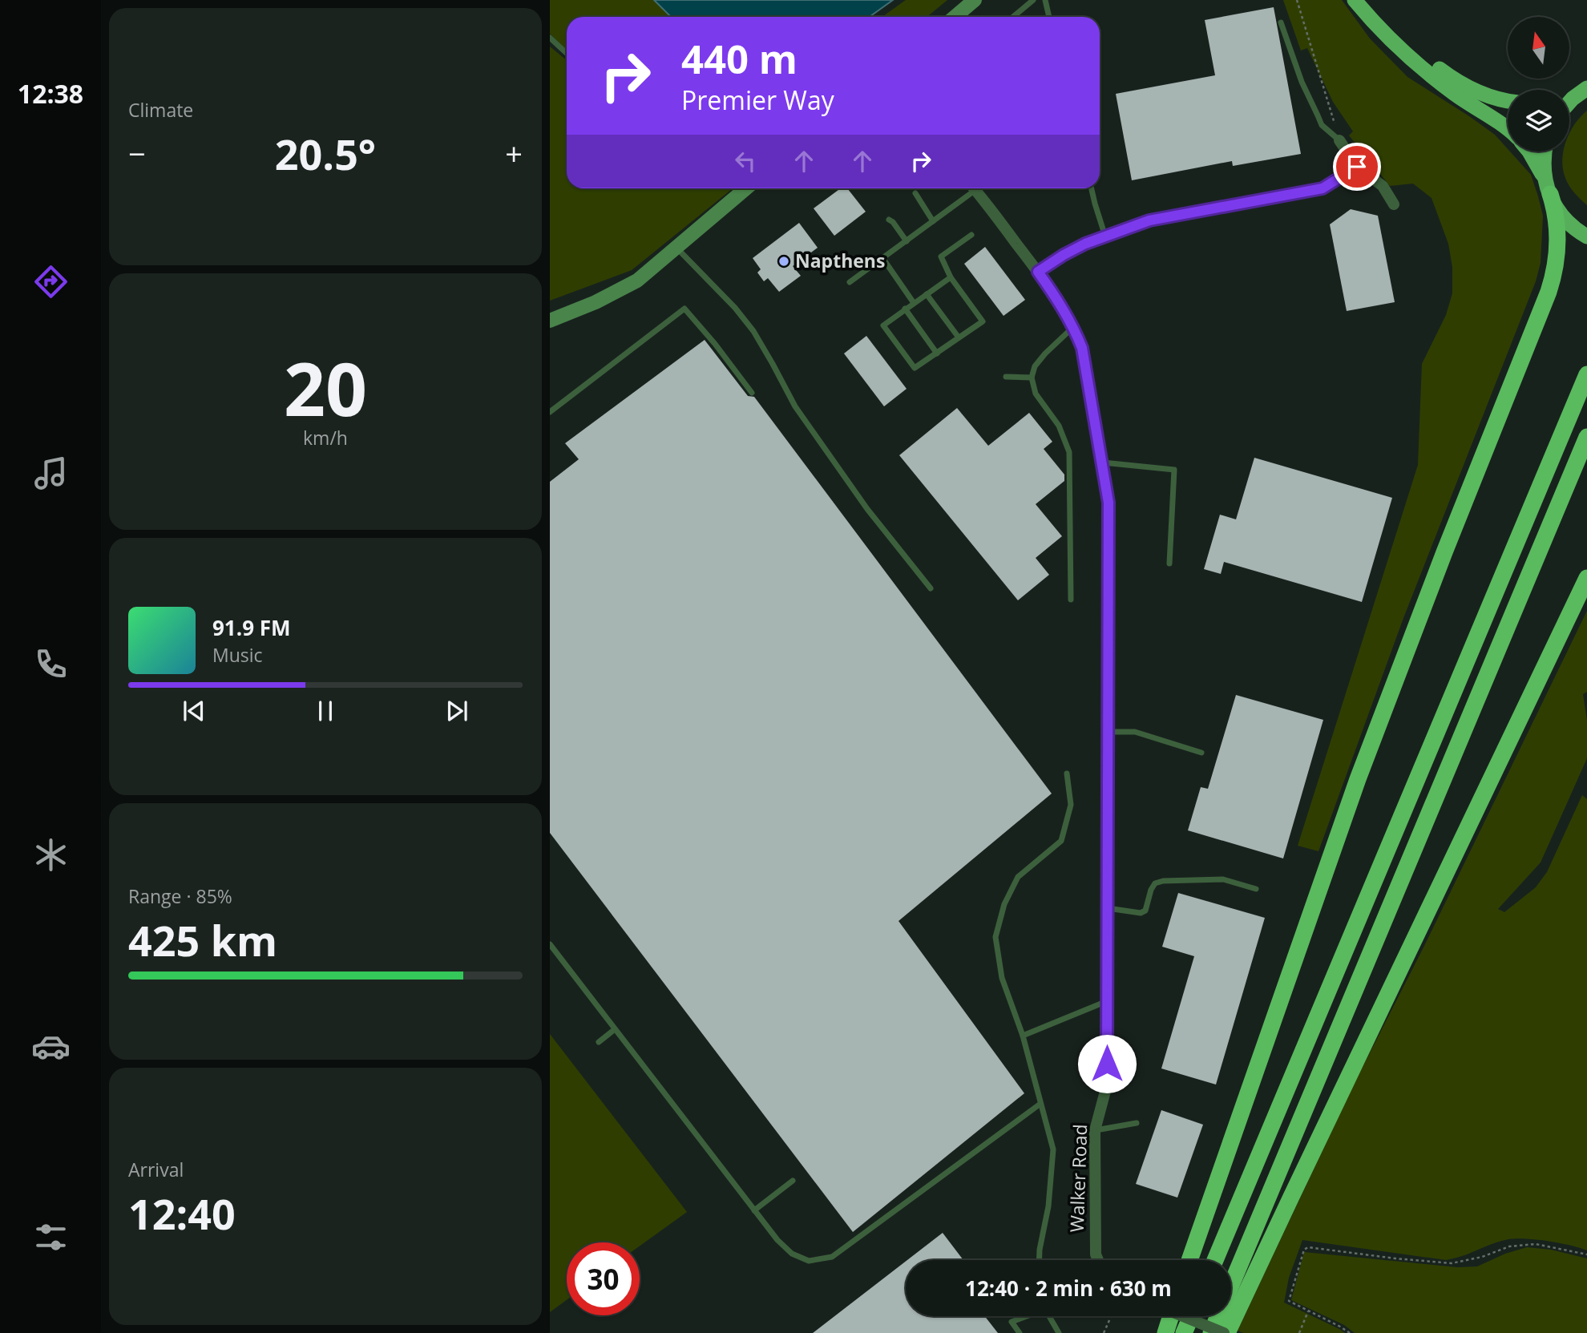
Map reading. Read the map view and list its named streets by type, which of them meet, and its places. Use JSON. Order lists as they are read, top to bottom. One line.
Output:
{"streets":{"street":["Walker Road"]},"places":["Napthens"],"north":"top","page":{"tabs":"12:38","tile":["Climate",["20","km/h"],["Range · 85%","425 km"],["Arrival","12:40"]],"turn":["440 m","Premier Way"],"heat":["−","20.5°","+"],"song":["91.9 FM","Music"],"limit":"30","trip":"12:40 · 2 min · 630 m"}}
